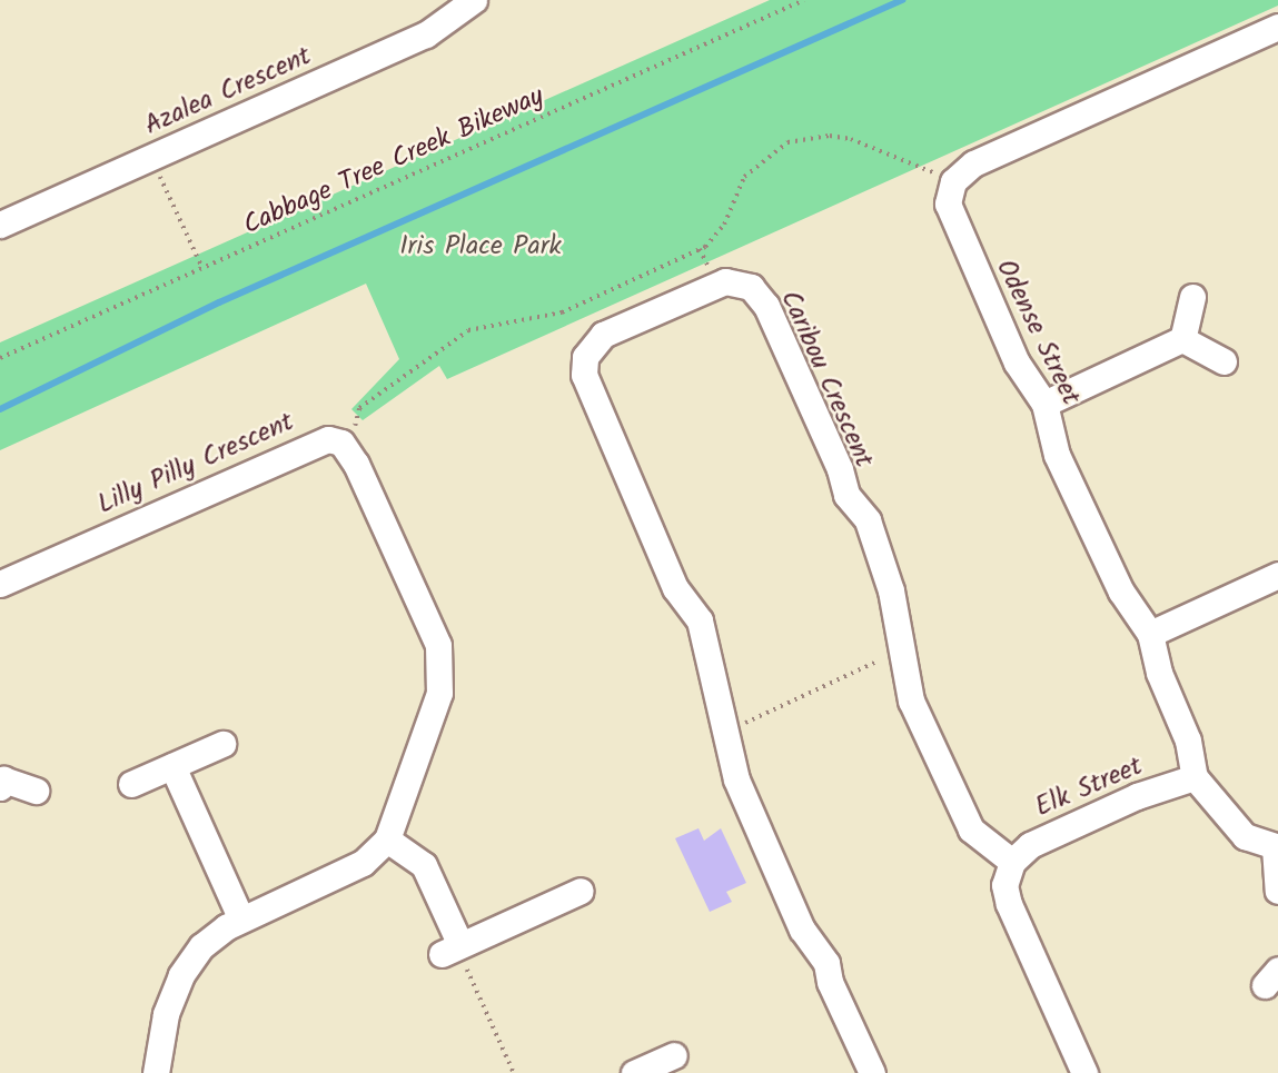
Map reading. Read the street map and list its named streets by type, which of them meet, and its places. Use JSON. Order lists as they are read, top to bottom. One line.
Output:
{"streets":{"street":["Azalea Crescent","Odense Street","Caribou Crescent","Lilly Pilly Crescent","Elk Street"],"path":["Cabbage Tree Creek Bikeway"]},"crossings":[["Odense Street","Elk Street"],["Caribou Crescent","Elk Street"]],"parks":["Iris Place Park"]}
